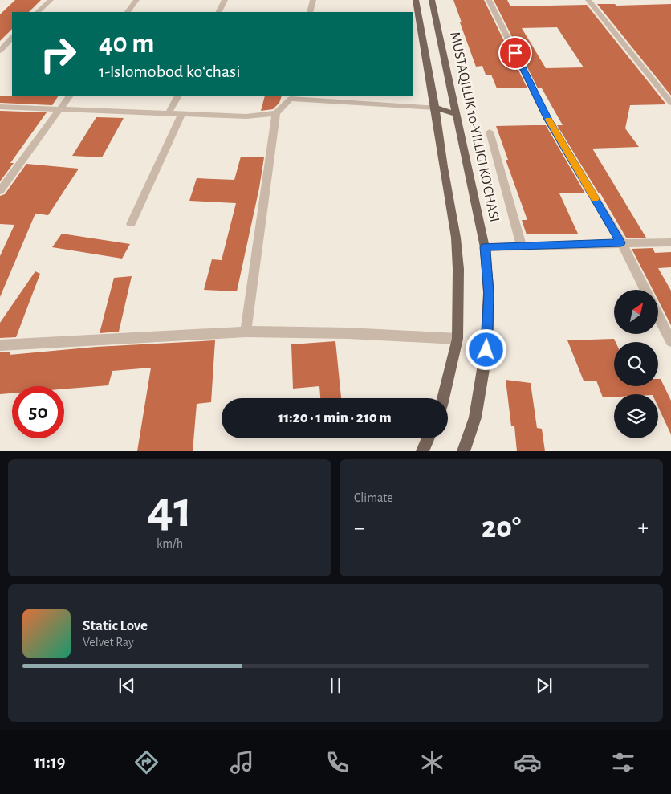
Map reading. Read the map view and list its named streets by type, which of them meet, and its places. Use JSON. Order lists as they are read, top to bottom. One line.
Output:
{"streets":{"main road":["MUSTAQILLIK 10-YILLIGI KO'CHASI"]},"north":"top right","page":{"turn":["40 m","1-Islomobod koʻchasi"],"limit":"50","trip":"11:20 · 1 min · 210 m","tile":[["41","km/h"],"Climate"],"heat":["−","20°","+"],"song":["Static Love","Velvet Ray"],"tabs":"11:19"}}
